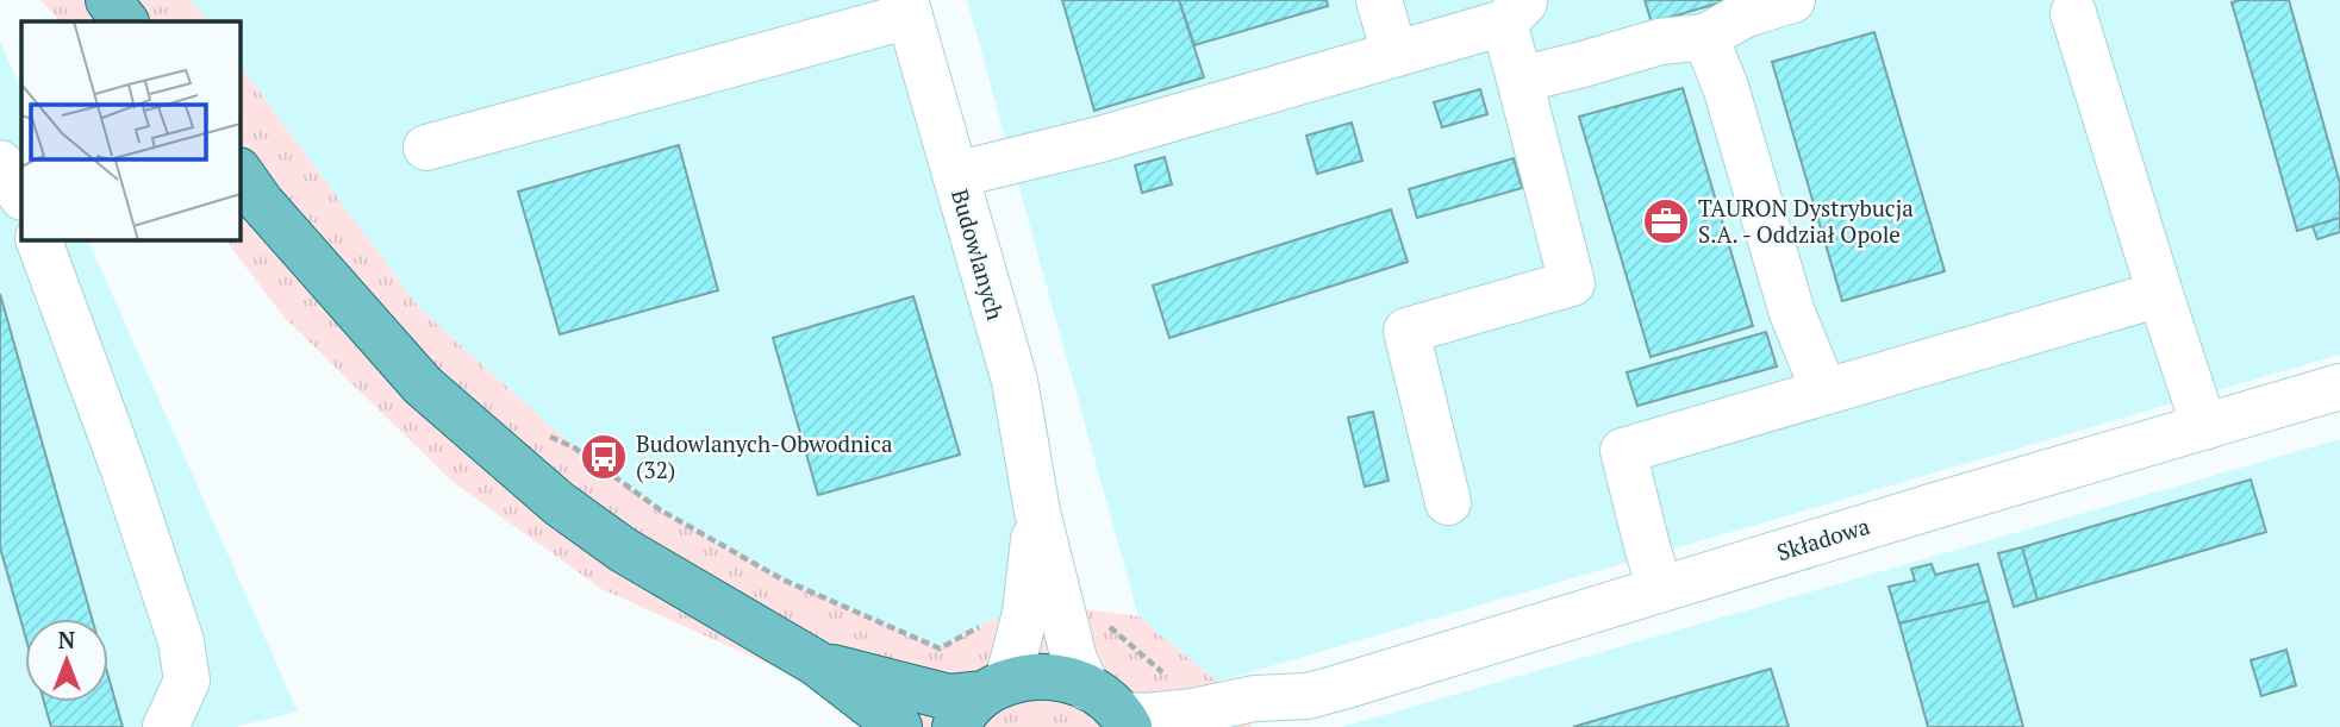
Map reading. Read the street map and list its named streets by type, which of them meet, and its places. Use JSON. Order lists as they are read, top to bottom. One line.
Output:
{"streets":{"street":["Budowlanych","Składowa"]},"places":{"office":["TAURON Dystrybucja S.A. - Oddział Opole"],"bus stop":["Budowlanych-Obwodnica (32)"]},"north":"top"}
